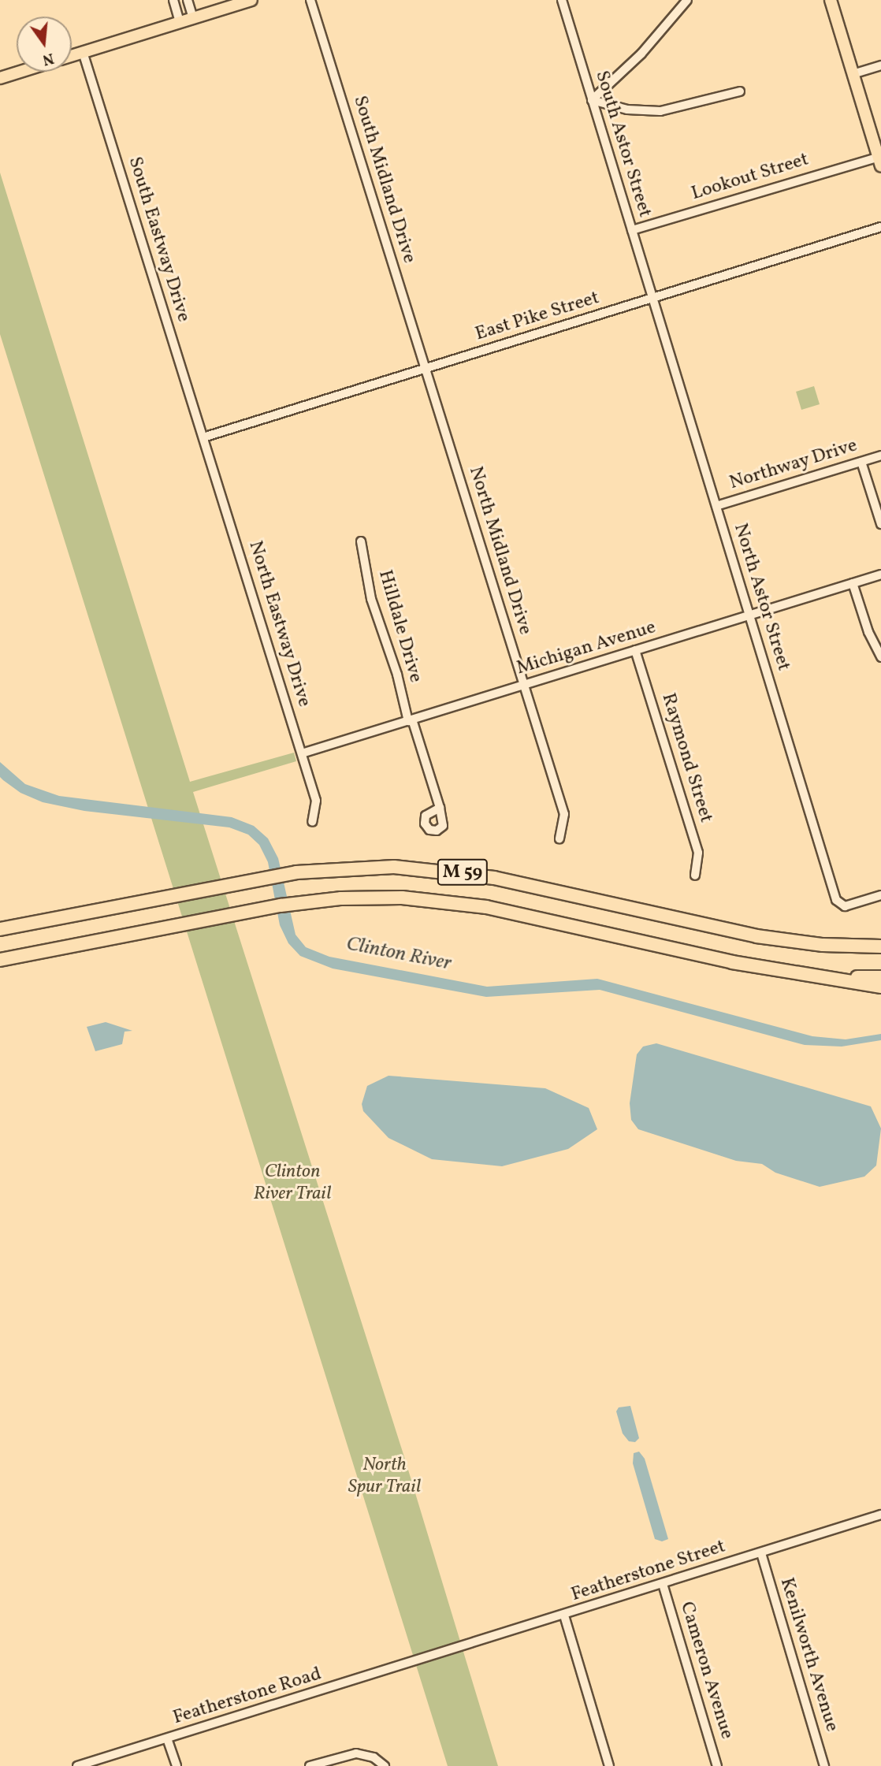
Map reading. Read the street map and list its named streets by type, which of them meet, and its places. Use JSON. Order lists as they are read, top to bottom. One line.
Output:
{"streets":{"highway":["M 59"],"street":["South Astor Street","Lookout Street","South Midland Drive","South Eastway Drive","East Pike Street","Northway Drive","North Midland Drive","North Astor Street","North Eastway Drive","Hilldale Drive","Michigan Avenue","Raymond Street","Featherstone Street","Kenilworth Avenue","Cameron Avenue","Featherstone Road"]},"crossings":[["South Astor Street","Lookout Street"],["South Astor Street","East Pike Street"],["South Astor Street","North Astor Street"],["South Midland Drive","East Pike Street"],["South Midland Drive","North Midland Drive"],["South Eastway Drive","East Pike Street"],["South Eastway Drive","North Eastway Drive"],["East Pike Street","North Midland Drive"],["East Pike Street","North Astor Street"],["East Pike Street","North Eastway Drive"],["Northway Drive","North Astor Street"],["North Midland Drive","Michigan Avenue"],["North Astor Street","Michigan Avenue"],["North Eastway Drive","Michigan Avenue"],["Hilldale Drive","Michigan Avenue"],["Michigan Avenue","Raymond Street"],["Featherstone Street","Kenilworth Avenue"],["Featherstone Street","Cameron Avenue"],["Featherstone Street","Featherstone Road"]],"water":["Clinton River"],"parks":["Clinton River Trail","North Spur Trail"],"north":"bottom"}
